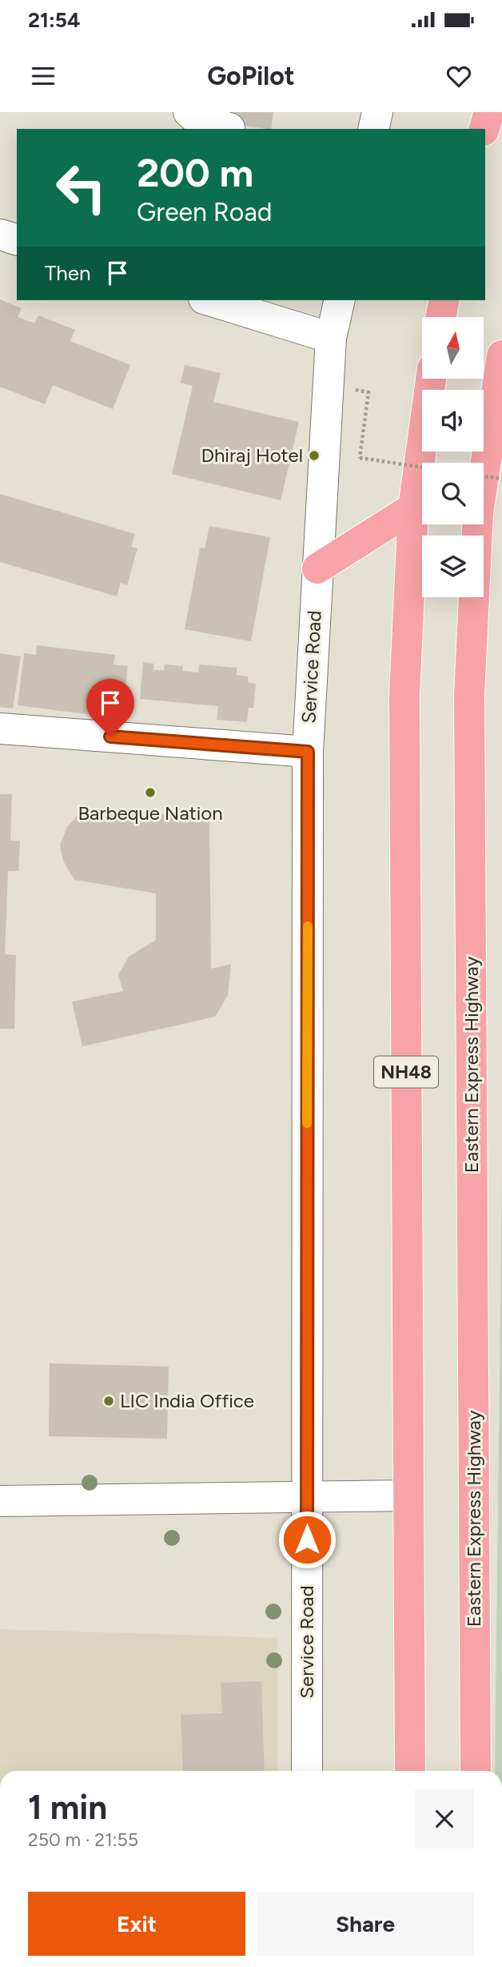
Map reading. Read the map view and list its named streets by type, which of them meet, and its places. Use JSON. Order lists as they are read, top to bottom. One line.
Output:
{"streets":{"highway":["Eastern Express Highway","NH48"],"street":["Service Road"]},"places":["Dhiraj Hotel","Barbeque Nation","LIC India Office"],"north":"top","page":{"status":"21:54","header":"GoPilot","turn":["200 m","Green Road"],"then":"Then","heading":["1 min","250 m · 21:55"],"buttons":["Exit","Share"]}}
